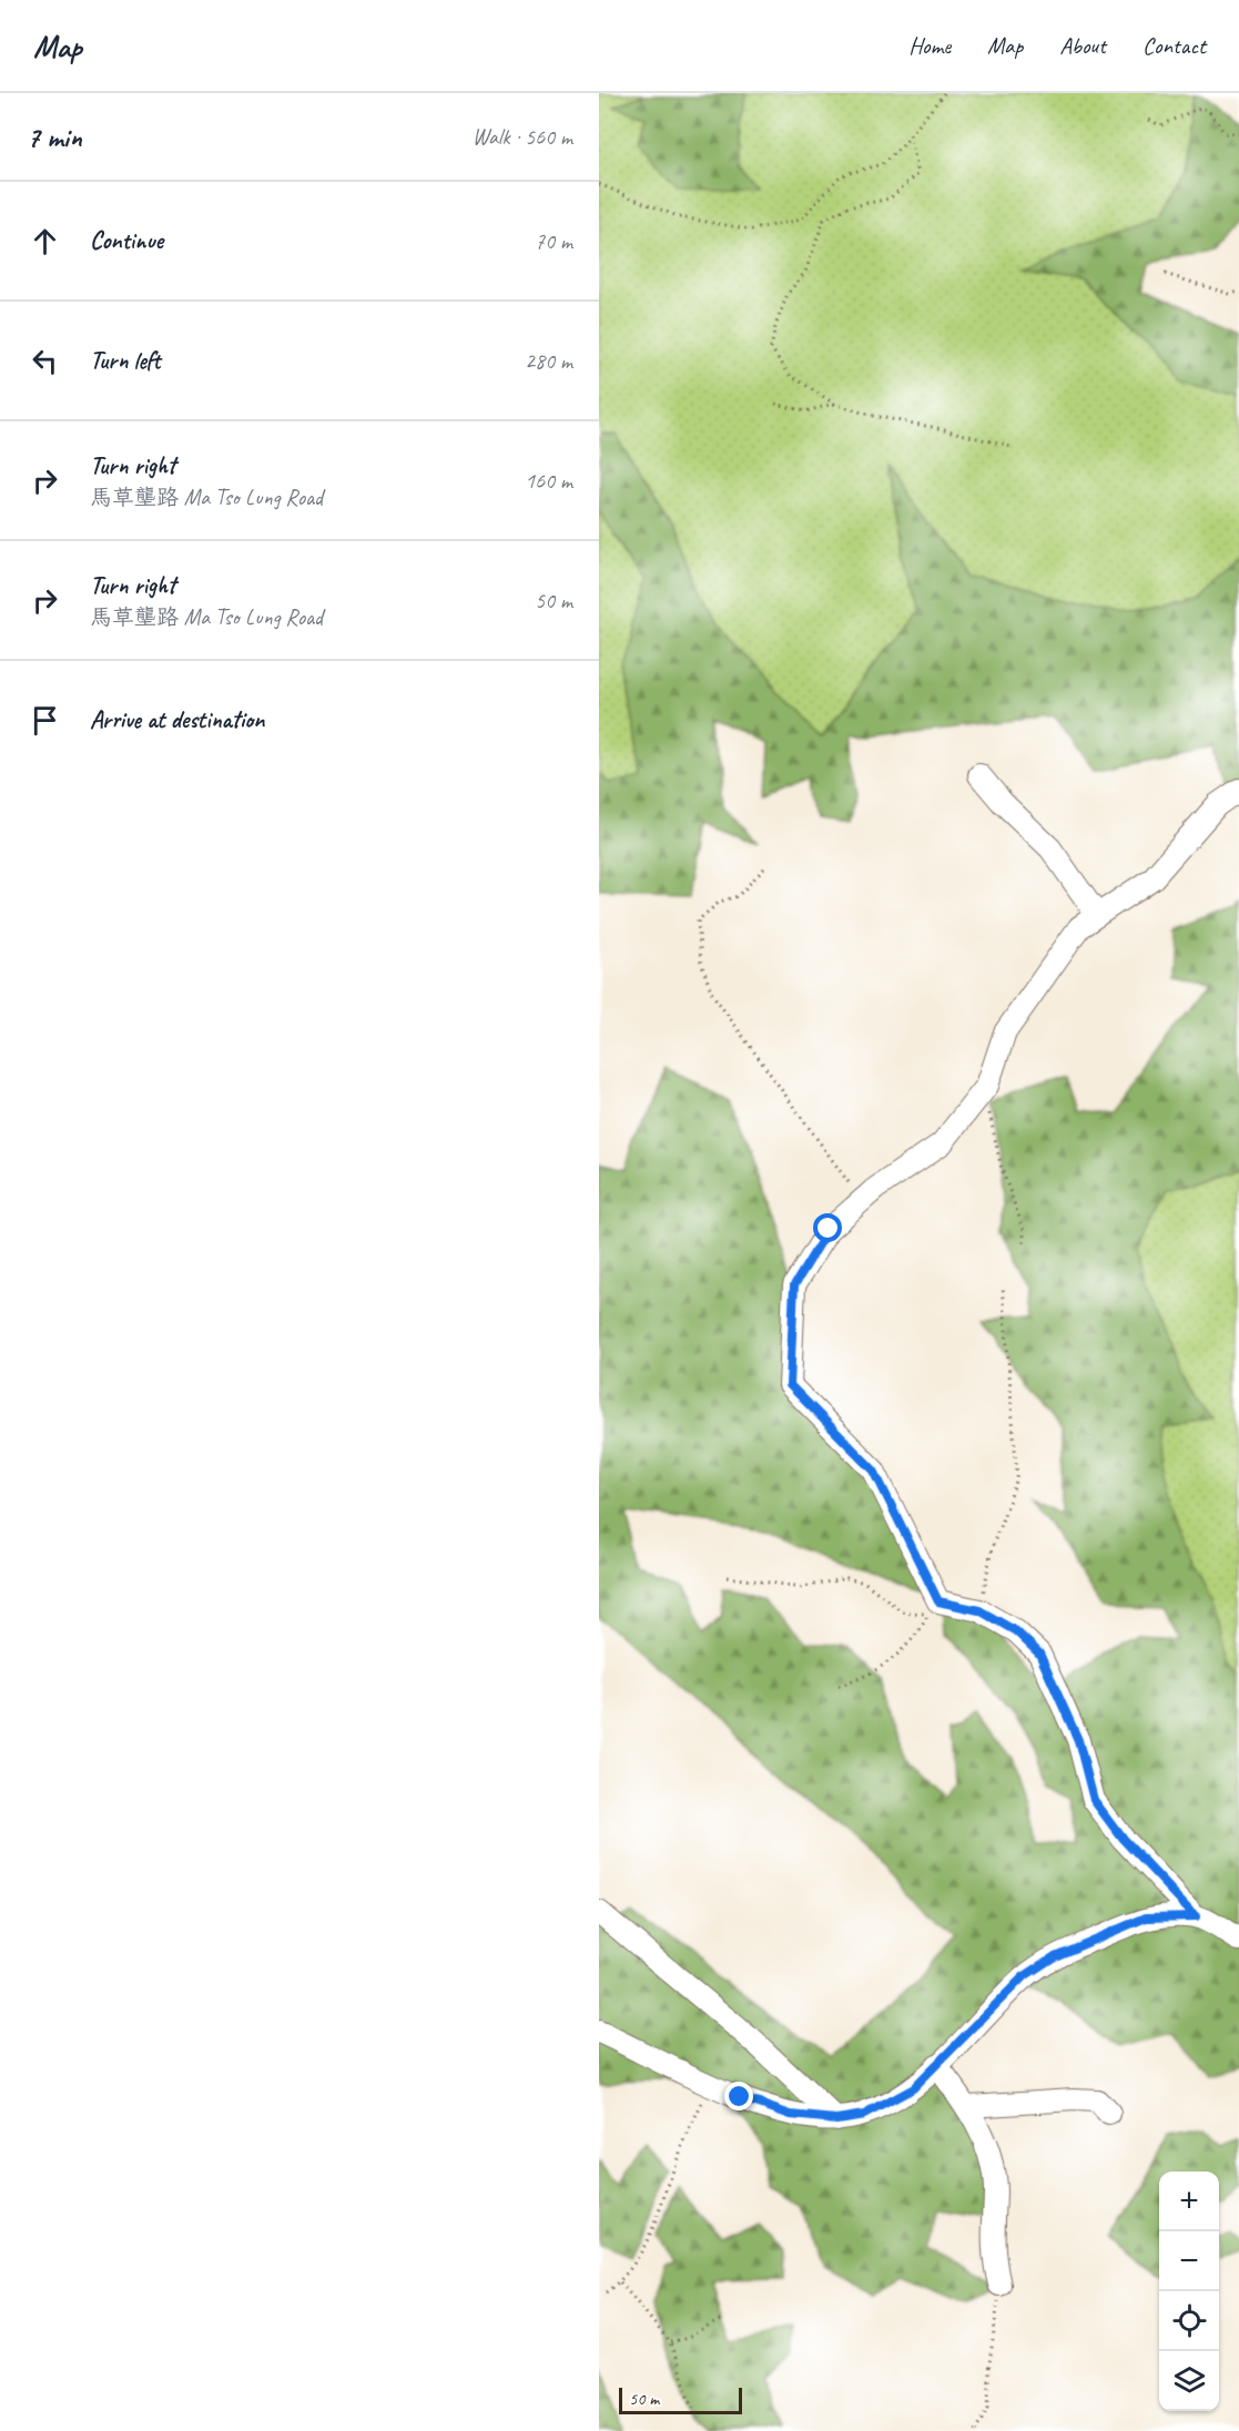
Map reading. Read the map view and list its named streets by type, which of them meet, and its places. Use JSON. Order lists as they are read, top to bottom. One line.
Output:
{"scale_bar":"50 m","page":{"header":"Map","nav":["Home","Map","About","Contact"],"heading":["7 min","Walk · 560 m"],"list":[["Continue","70 m"],["Turn left","280 m"],["Turn right","馬草壟路 Ma Tso Lung Road","160 m"],["Turn right","馬草壟路 Ma Tso Lung Road","50 m"],"Arrive at destination"],"map_buttons":["+","−"],"scale":"50 m"}}
